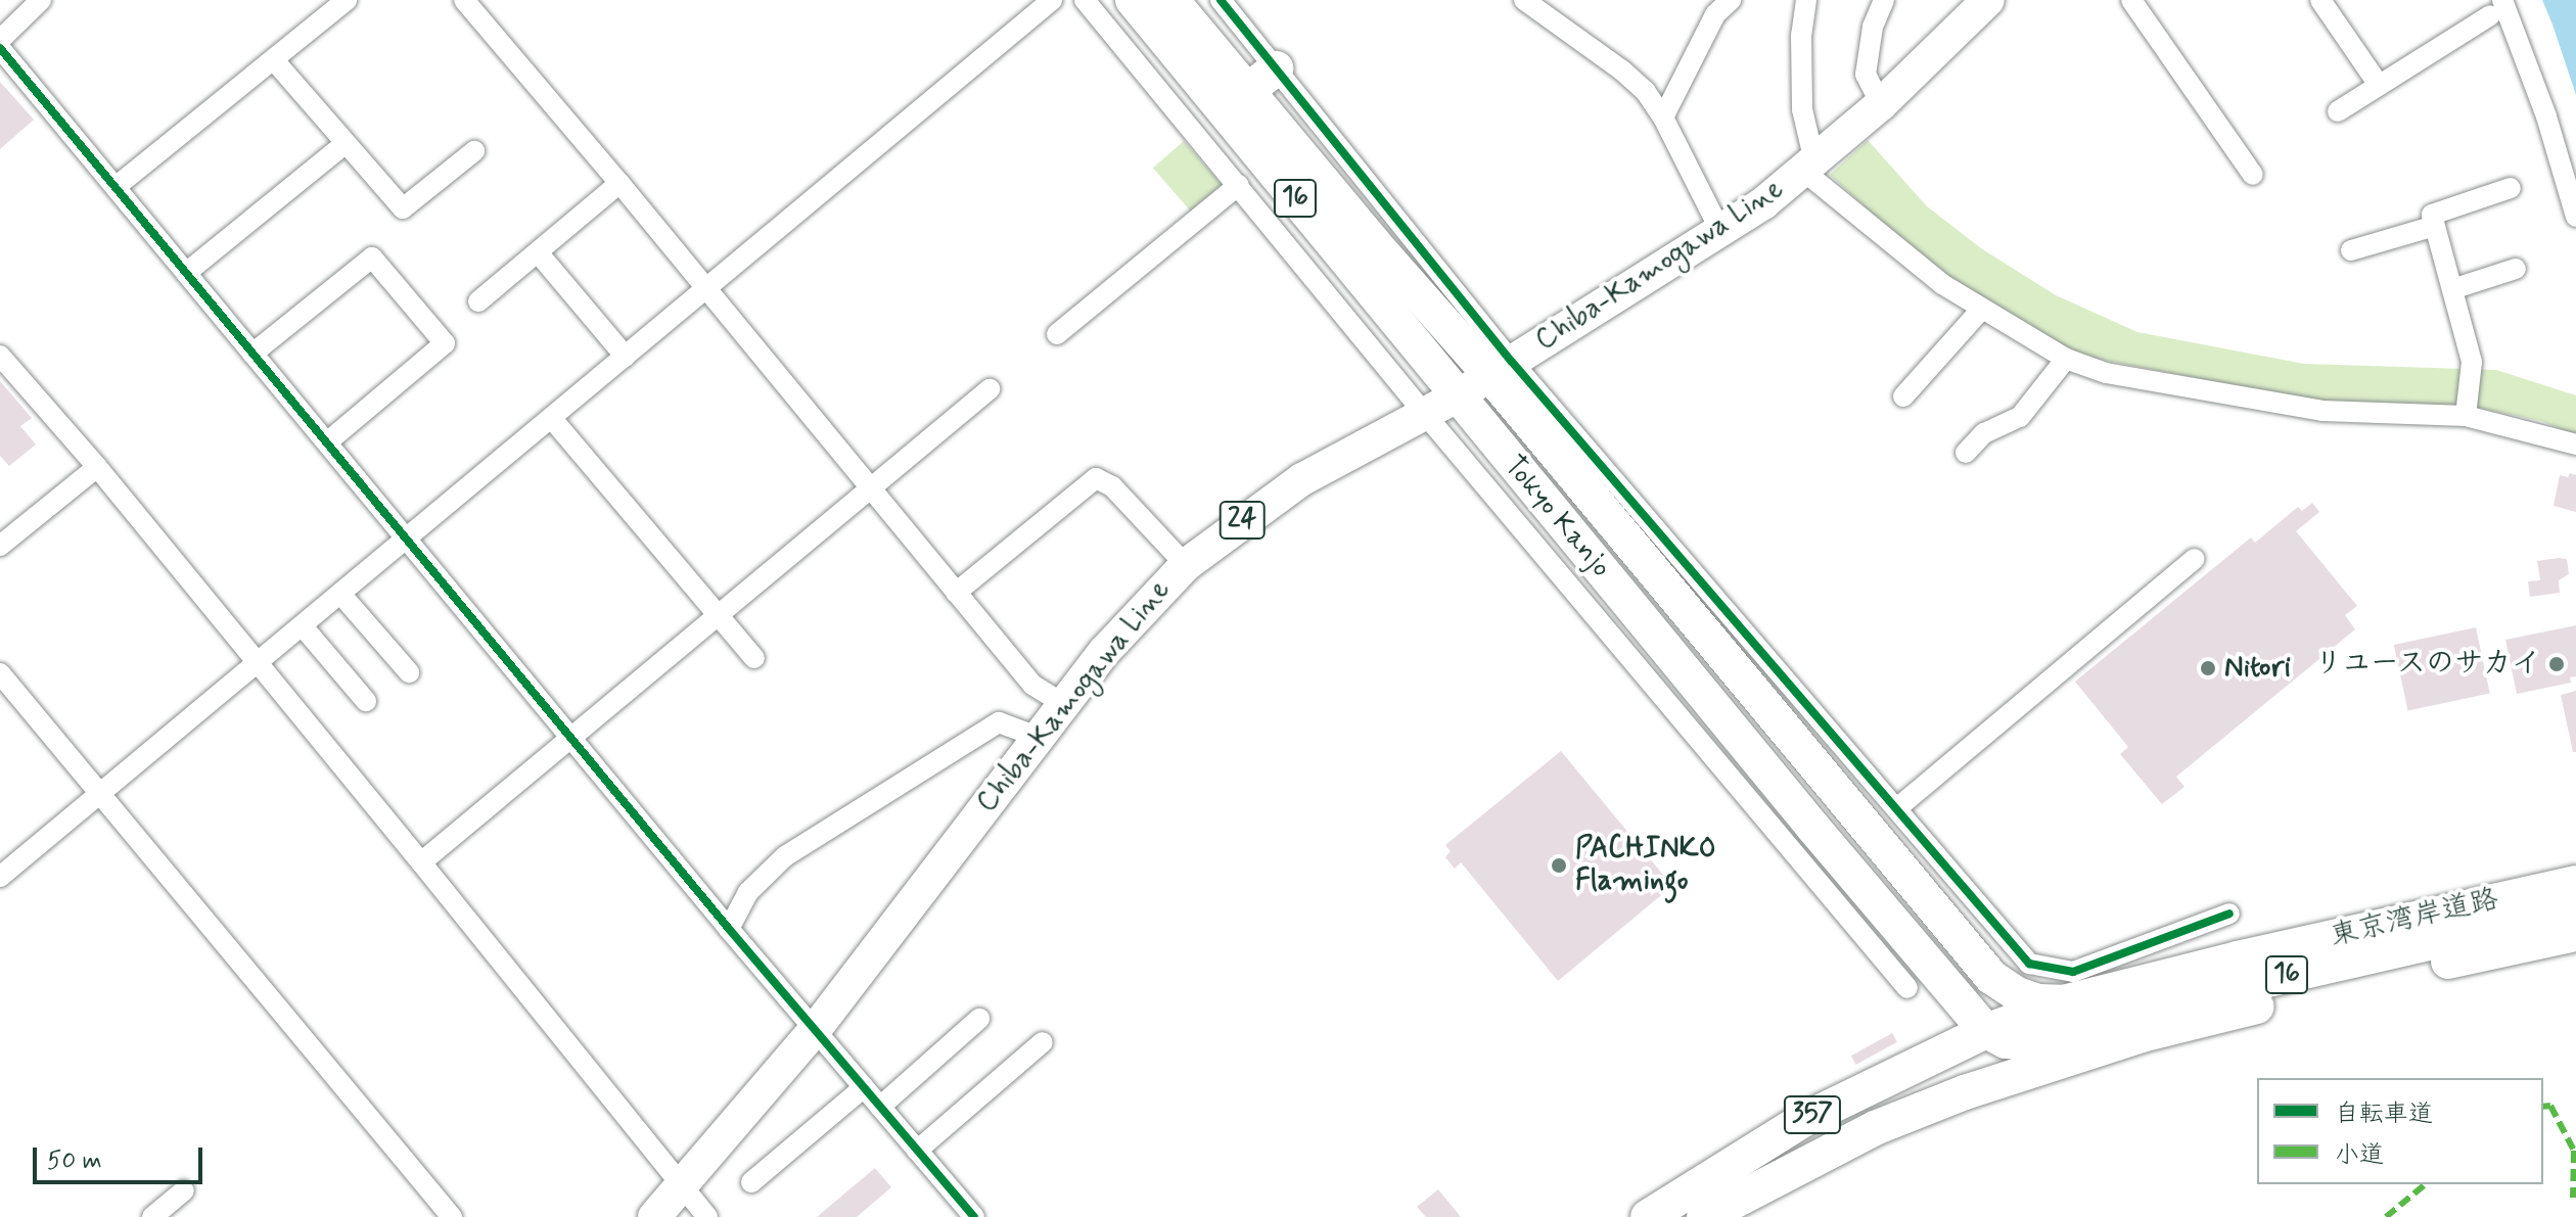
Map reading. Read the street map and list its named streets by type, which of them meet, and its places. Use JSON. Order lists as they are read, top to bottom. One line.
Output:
{"streets":{"highway":["16","Tokyo Kanjo","東京湾岸道路","357"],"main road":["Chiba-Kamogawa Line","24"]},"crossings":[["16","Tokyo Kanjo"],["16","357"],["Chiba-Kamogawa Line","Tokyo Kanjo"],["Tokyo Kanjo","東京湾岸道路"],["Tokyo Kanjo","357"],["東京湾岸道路","357"]],"places":["リユースのサカイ","Nitori","PACHINKO Flamingo"],"legend":["自転車道","小道"],"scale_bar":"50 m"}
